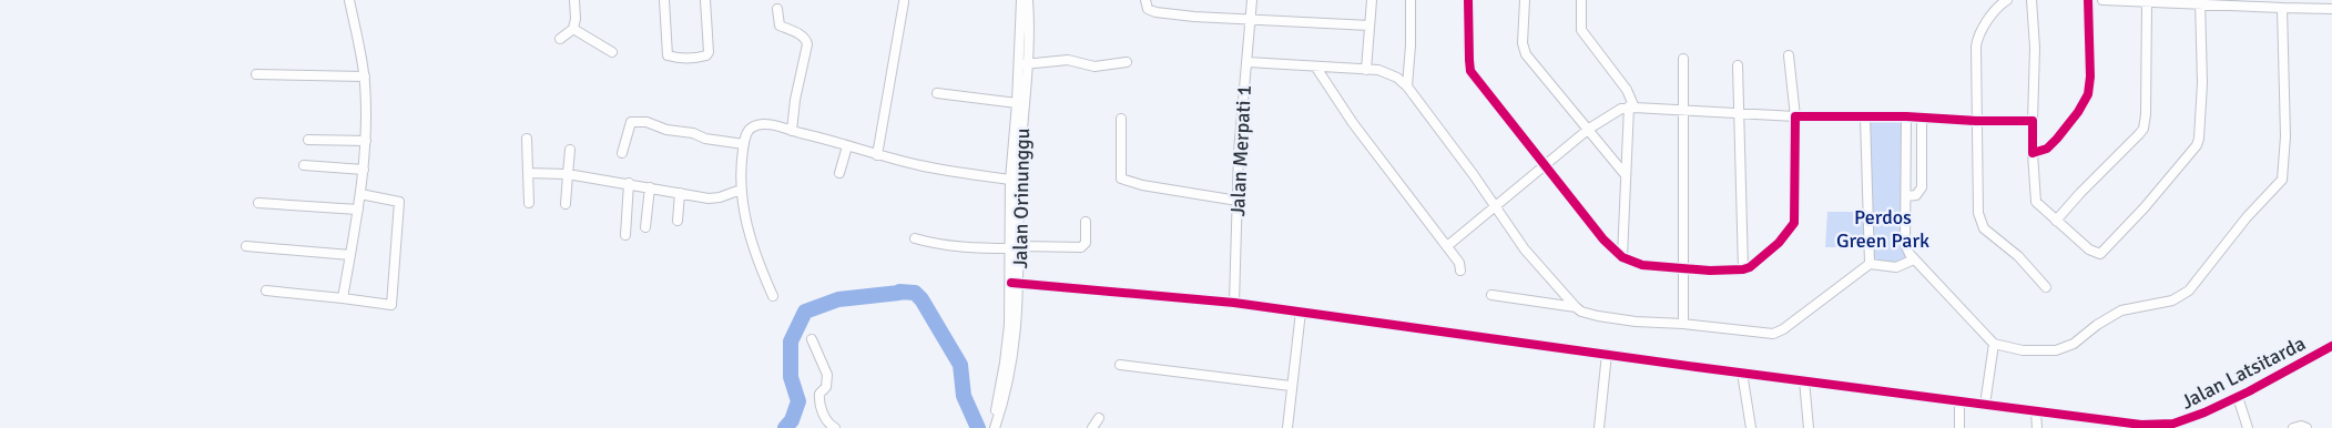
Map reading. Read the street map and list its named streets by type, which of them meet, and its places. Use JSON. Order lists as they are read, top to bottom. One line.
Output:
{"streets":{"street":["Jalan Merpati 1","Jalan Orinunggu","Jalan Latsitarda"]},"crossings":[["Jalan Merpati 1","Jalan Latsitarda"],["Jalan Orinunggu","Jalan Latsitarda"]],"parks":["Perdos Green Park"]}
